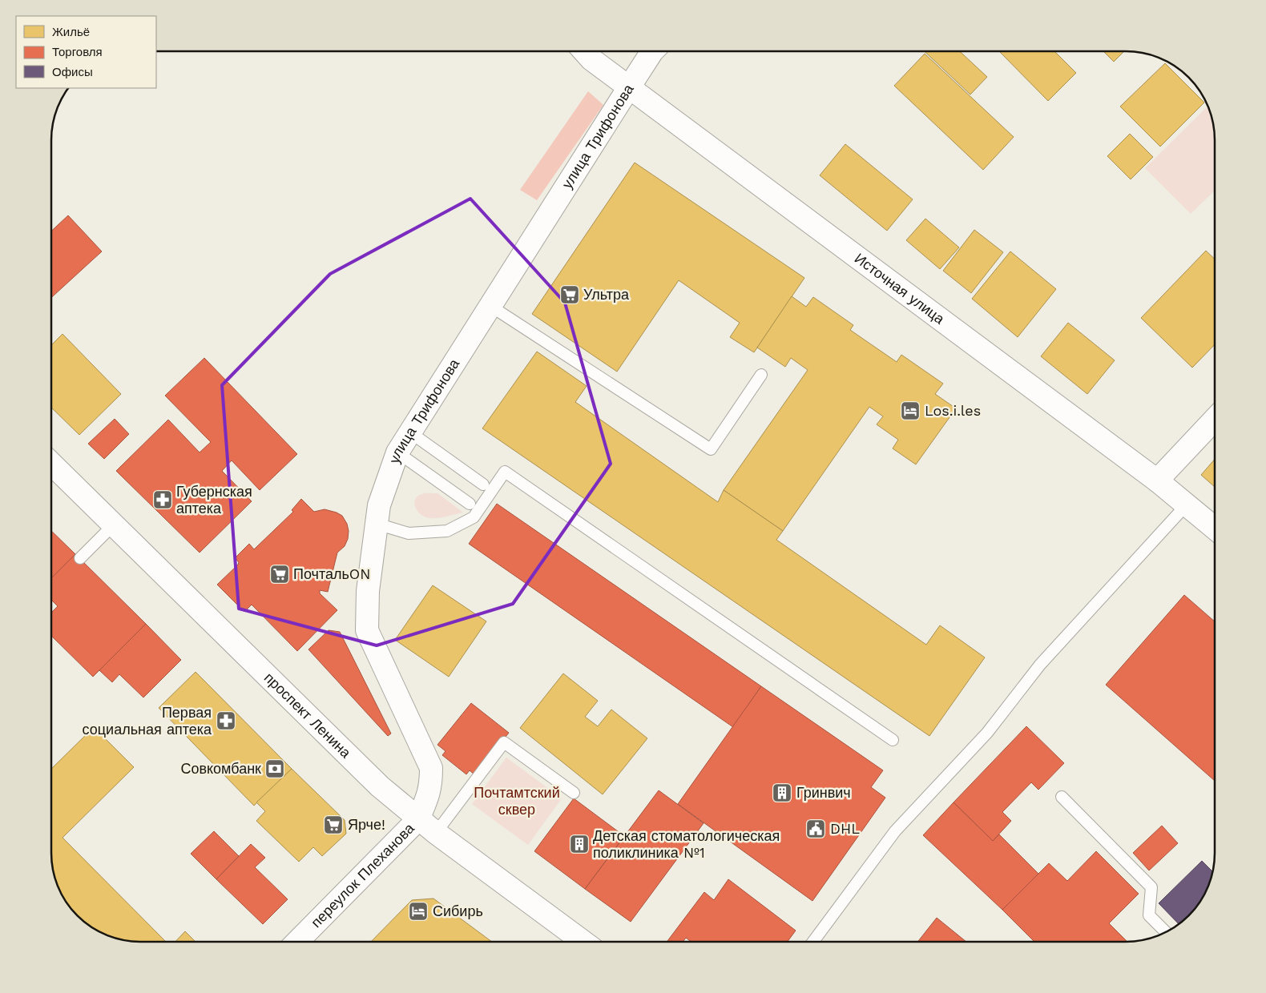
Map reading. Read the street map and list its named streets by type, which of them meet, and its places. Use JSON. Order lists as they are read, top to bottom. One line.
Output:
{"streets":{"street":["улица Трифонова","Источная улица","проспект Ленина","переулок Плеханова"]},"crossings":[["улица Трифонова","Источная улица"],["улица Трифонова","проспект Ленина"],["улица Трифонова","переулок Плеханова"],["проспект Ленина","переулок Плеханова"]],"parks":["Почтамтский сквер"],"places":{"supermarket":["Ультра","ПочтальON","Ярче!"],"hotel":["Los.i.les","Сибирь"],"pharmacy":["Губернская аптека","Первая социальная аптека"],"bank":["Совкомбанк"],"building":["Гринвич","Детская стоматологическая поликлиника №1"],"public building":["DHL"]},"legend":["Жильё","Торговля","Офисы"]}
